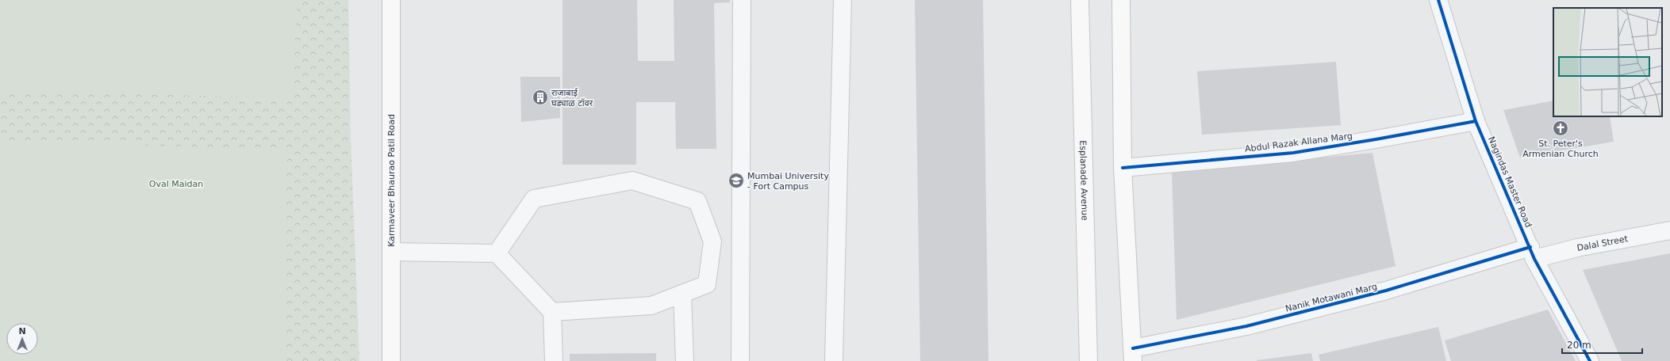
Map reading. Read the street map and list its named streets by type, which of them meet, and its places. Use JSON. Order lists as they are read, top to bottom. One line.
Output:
{"streets":{"main road":["Karmaveer Bhaurao Patil Road","Esplanade Avenue"],"street":["Abdul Razak Allana Marg","Nagindas Master Road","Dalal Street","Nanik Motawani Marg"]},"crossings":[["Abdul Razak Allana Marg","Nagindas Master Road"],["Nagindas Master Road","Dalal Street"],["Nagindas Master Road","Nanik Motawani Marg"],["Dalal Street","Nanik Motawani Marg"]],"parks":["Oval Maidan"],"places":{"building":["राजाबाई घड्याळ टॉवर"],"church":["St. Peter's Armenian Church"],"school or university":["Mumbai University - Fort Campus"]},"scale_bar":"20 m","north":"top"}
